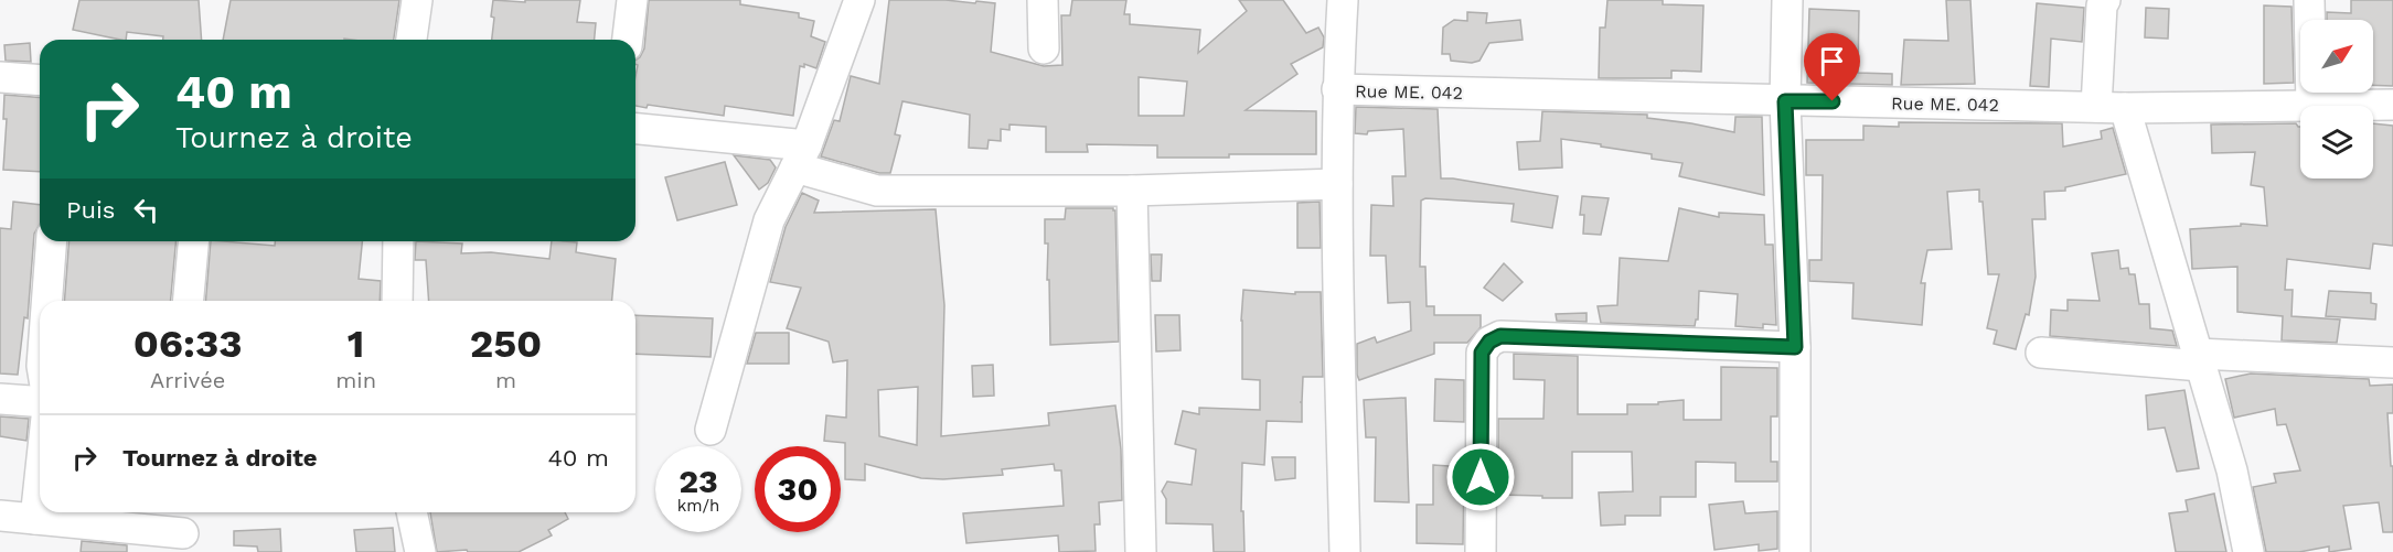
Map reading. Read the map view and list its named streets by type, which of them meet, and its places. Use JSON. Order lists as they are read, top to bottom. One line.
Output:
{"streets":{"street":["Rue ME. 042"]},"north":"top right","page":{"turn":["40 m","Tournez à droite"],"then":"Puis","eta":["06:33","Arrivée","1","min","250","m"],"list":[{"name":"Tournez à droite","value":"40 m"}],"speed":"23 km/h","limit":"30"}}
